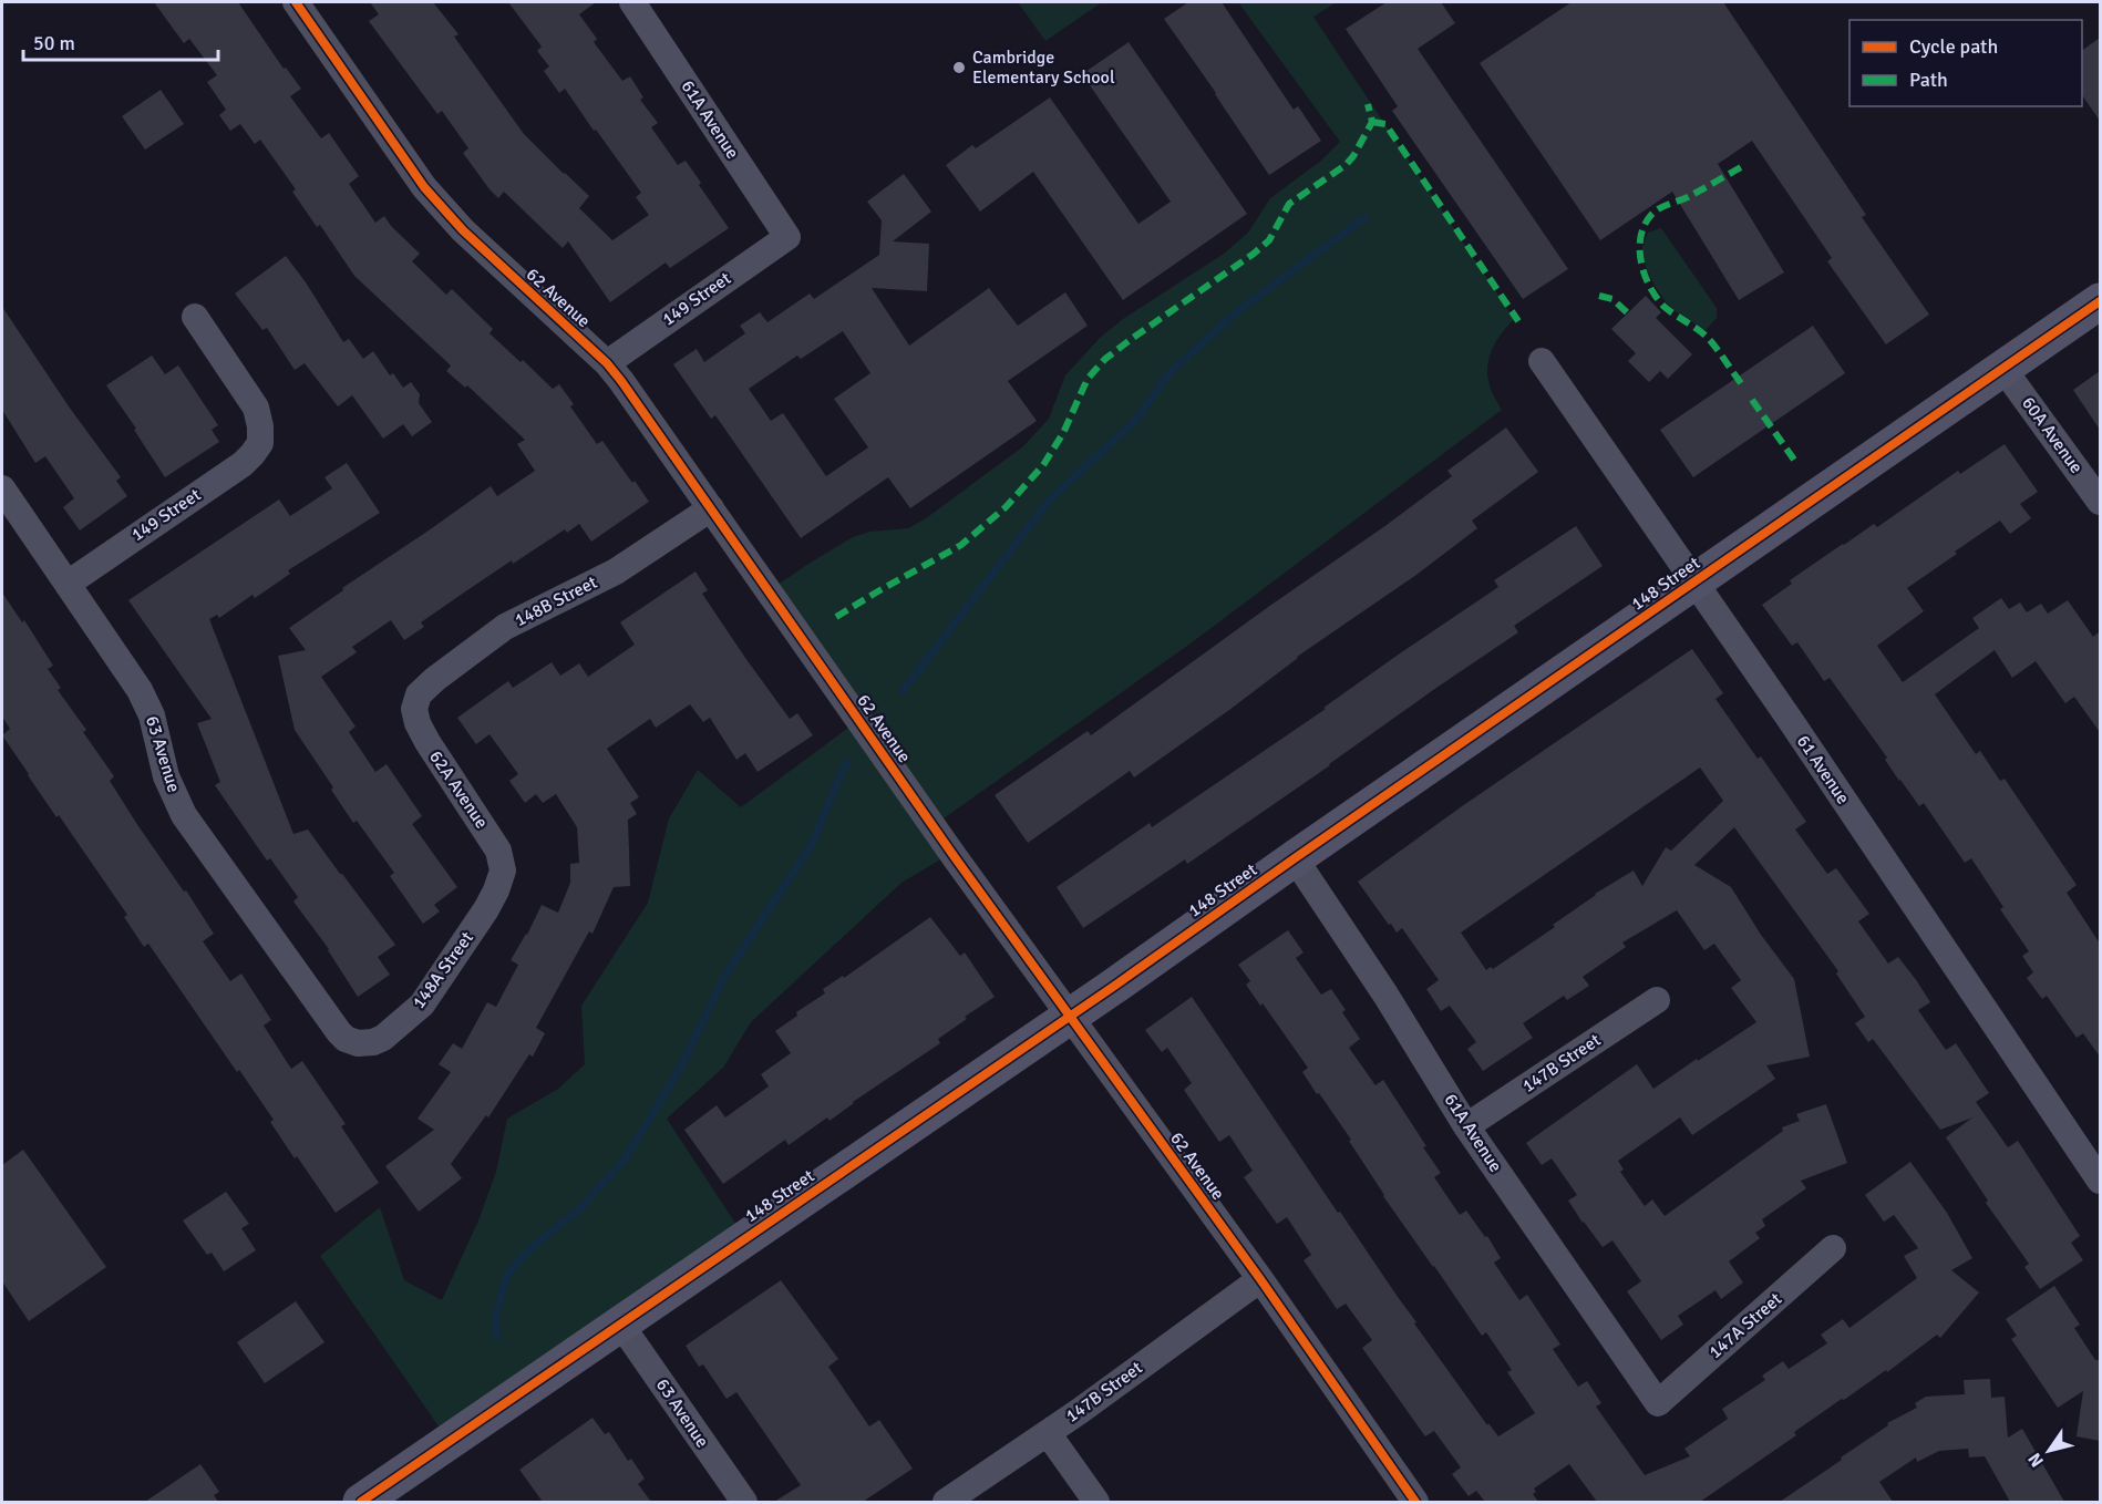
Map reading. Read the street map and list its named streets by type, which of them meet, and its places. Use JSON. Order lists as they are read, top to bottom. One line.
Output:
{"streets":{"main road":["148 Street"],"street":["61A Avenue","62 Avenue","149 Street","60A Avenue","148B Street","63 Avenue","61 Avenue","62A Avenue","148A Street","147B Street","147A Street"]},"crossings":[["61A Avenue","149 Street"],["61A Avenue","148 Street"],["61A Avenue","147B Street"],["61A Avenue","147A Street"],["62 Avenue","149 Street"],["62 Avenue","148 Street"],["62 Avenue","148B Street"],["62 Avenue","147B Street"],["149 Street","63 Avenue"],["60A Avenue","148 Street"],["148 Street","63 Avenue"],["148 Street","61 Avenue"],["148B Street","62A Avenue"],["63 Avenue","148A Street"],["62A Avenue","148A Street"]],"places":["Cambridge Elementary School"],"legend":["Cycle path","Path"],"scale_bar":"50 m","north":"bottom left"}
